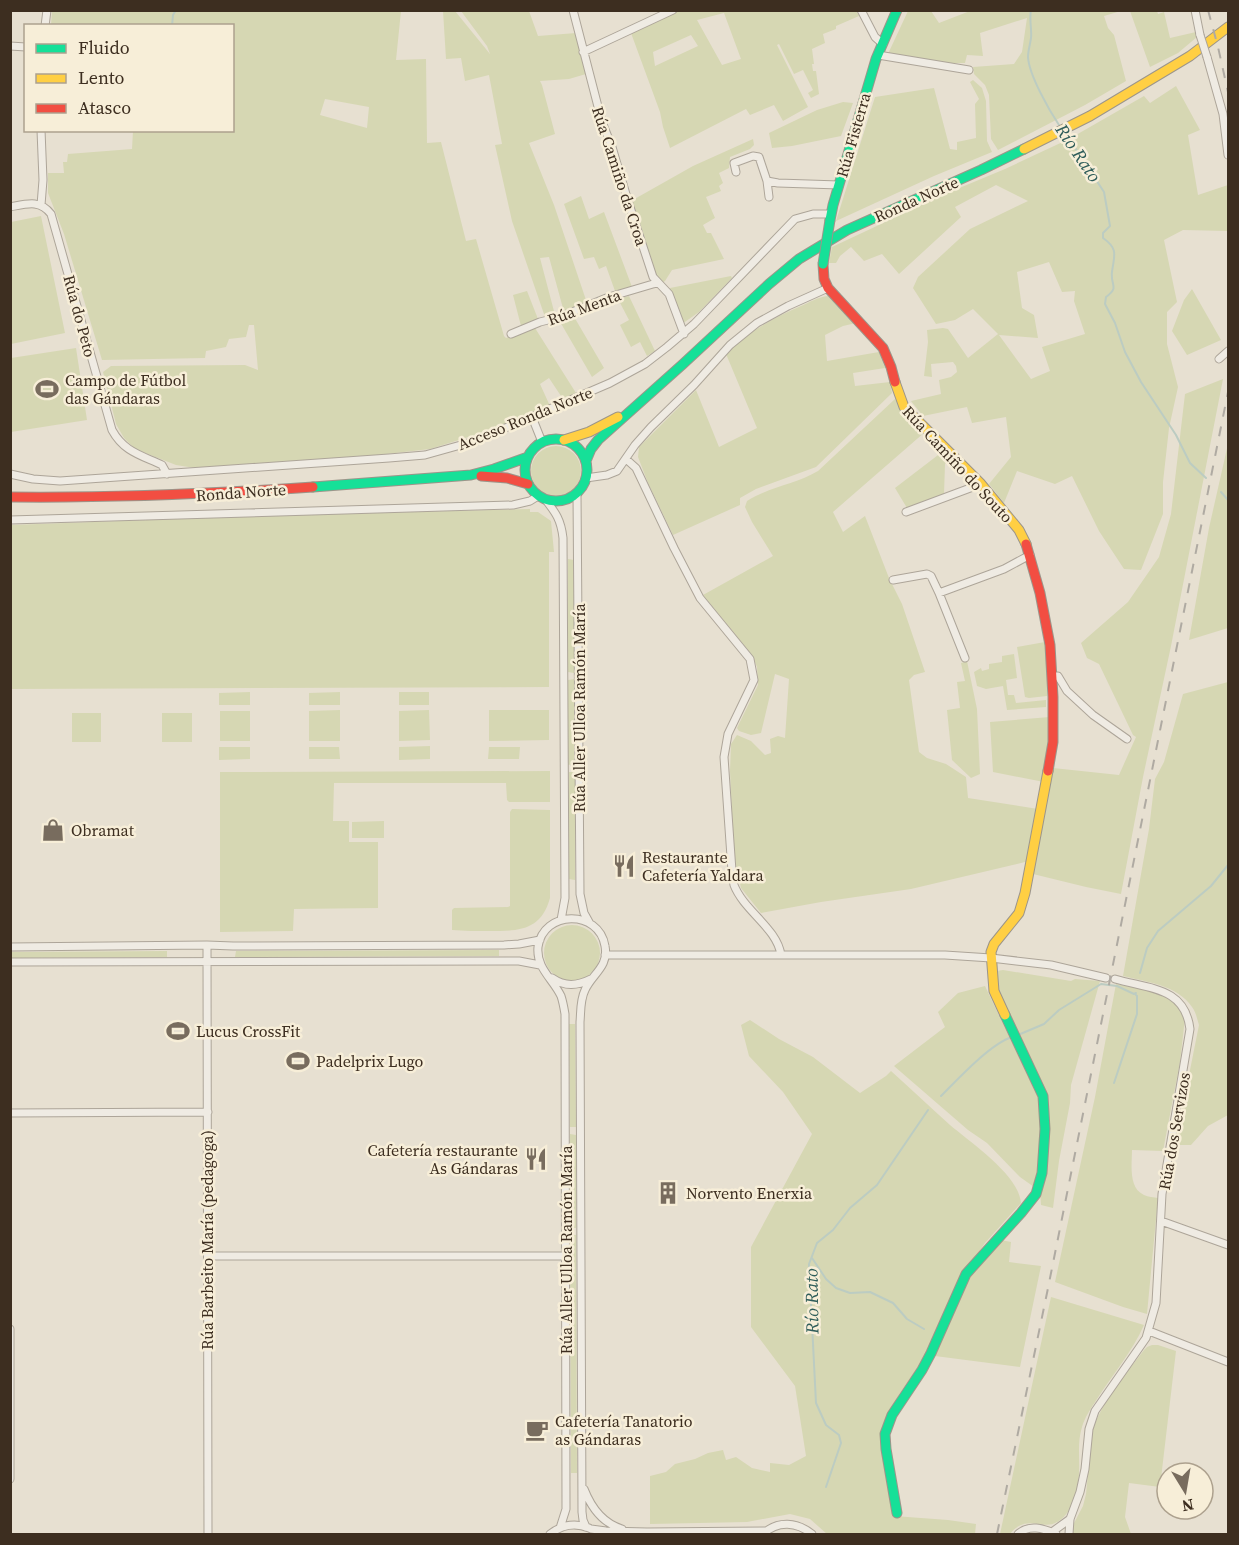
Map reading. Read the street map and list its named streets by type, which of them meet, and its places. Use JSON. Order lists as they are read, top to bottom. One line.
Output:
{"streets":{"main road":["Rúa Fisterra","Ronda Norte","Rúa Camiño do Souto"],"street":["Rúa Camiño da Croa","Rúa Menta","Rúa do Peto","Acceso Ronda Norte","Rúa Aller Ulloa Ramón María","Rúa dos Servizos","Rúa Barbeito María (pedagoga)"]},"crossings":[["Rúa Fisterra","Acceso Ronda Norte"],["Rúa Fisterra","Rúa Camiño do Souto"],["Rúa Camiño da Croa","Rúa Menta"],["Rúa Camiño da Croa","Acceso Ronda Norte"],["Ronda Norte","Rúa Aller Ulloa Ramón María"],["Rúa do Peto","Acceso Ronda Norte"]],"water":["Río Rato"],"places":{"sports":["Campo de Fútbol das Gándaras","Lucus CrossFit","Padelprix Lugo"],"shop":["Obramat"],"restaurant":["Restaurante Cafetería Yaldara","Cafetería restaurante As Gándaras"],"building":["Norvento Enerxia"],"cafe":["Cafetería Tanatorio as Gándaras"]},"legend":["Fluido","Lento","Atasco"],"north":"bottom"}
